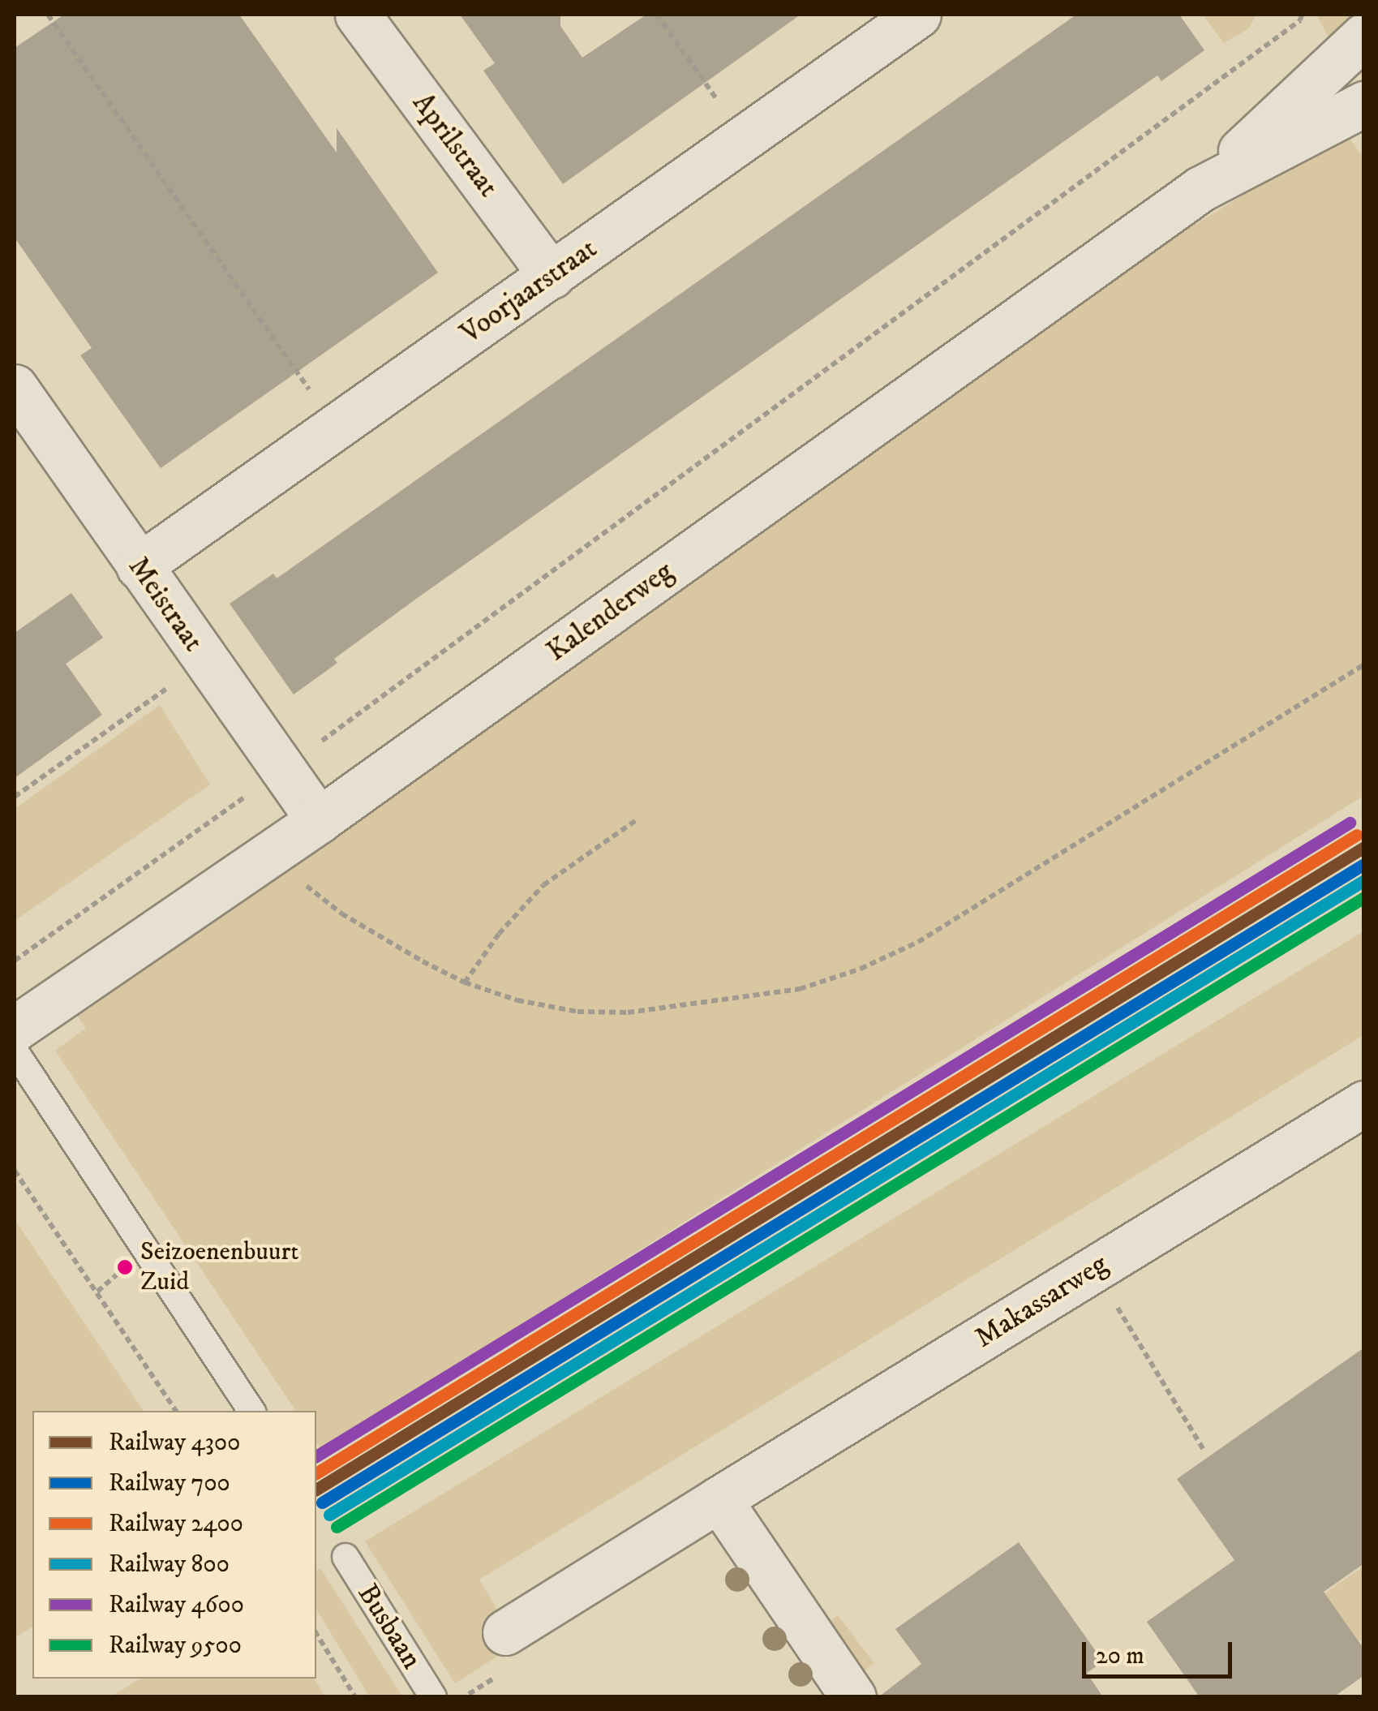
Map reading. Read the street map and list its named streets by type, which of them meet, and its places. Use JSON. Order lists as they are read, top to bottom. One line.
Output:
{"streets":{"street":["Aprilstraat","Voorjaarstraat","Meistraat","Kalenderweg","Makassarweg"],"lane":["Busbaan"]},"crossings":[["Aprilstraat","Voorjaarstraat"],["Voorjaarstraat","Meistraat"],["Meistraat","Kalenderweg"]],"places":["Seizoenenbuurt Zuid"],"lines":["rail line 4600","rail line 2400","rail line 4300","rail line 700","rail line 800","rail line 9500"],"legend":["Railway 4300","Railway 700","Railway 2400","Railway 800","Railway 4600","Railway 9500"],"scale_bar":"20 m"}
